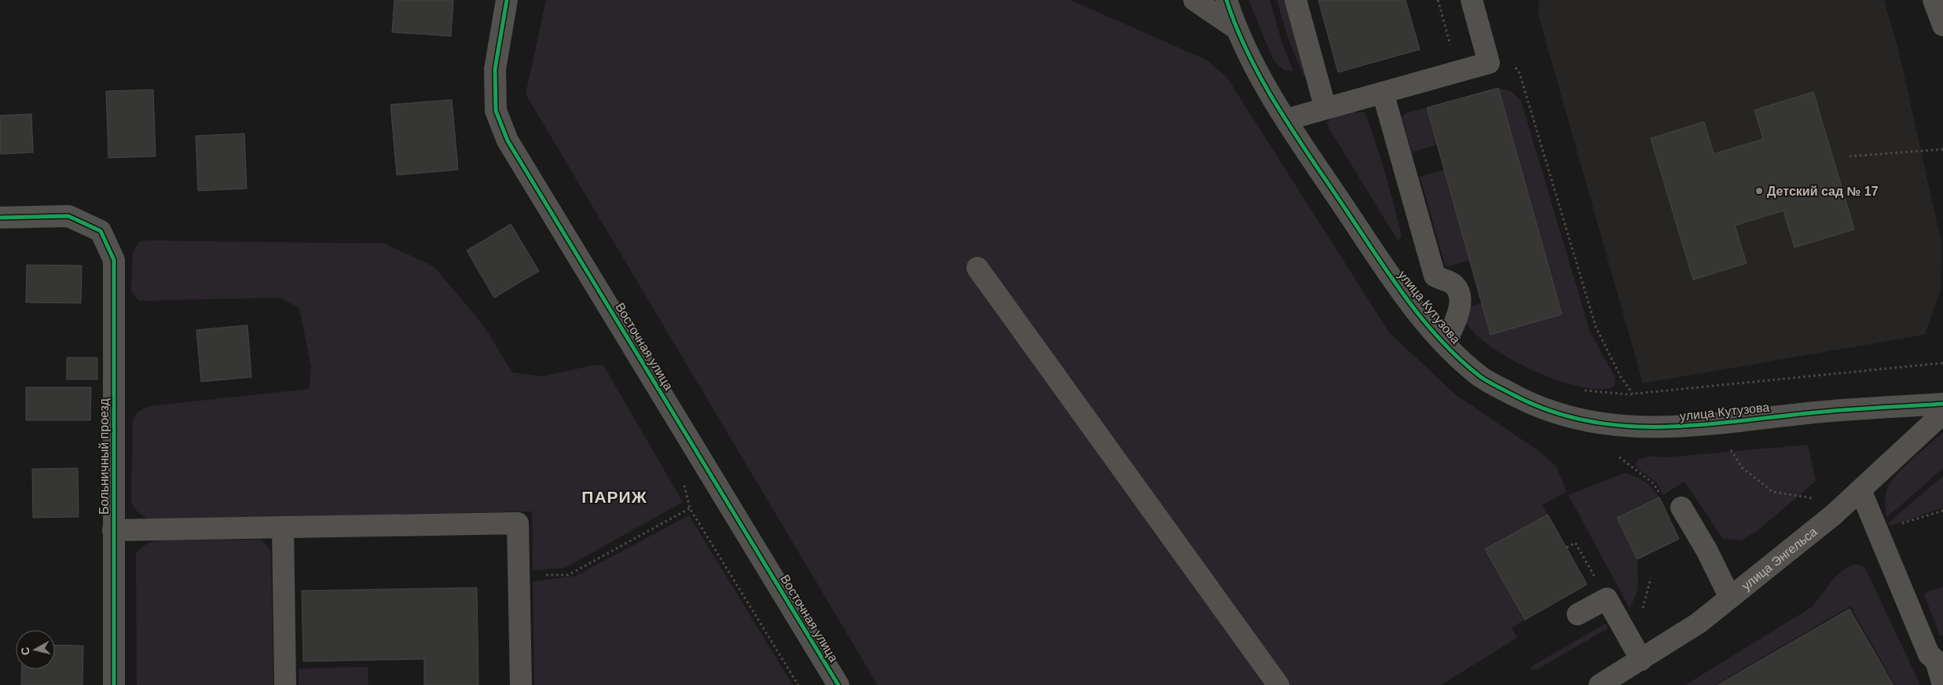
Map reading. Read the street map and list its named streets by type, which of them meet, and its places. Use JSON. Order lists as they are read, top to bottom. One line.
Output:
{"streets":{"street":["улица Кутузова","Восточная улица","Больничный проезд","улица Энгельса"]},"districts":["ПАРИЖ"],"places":["Детский сад № 17"],"north":"left"}
